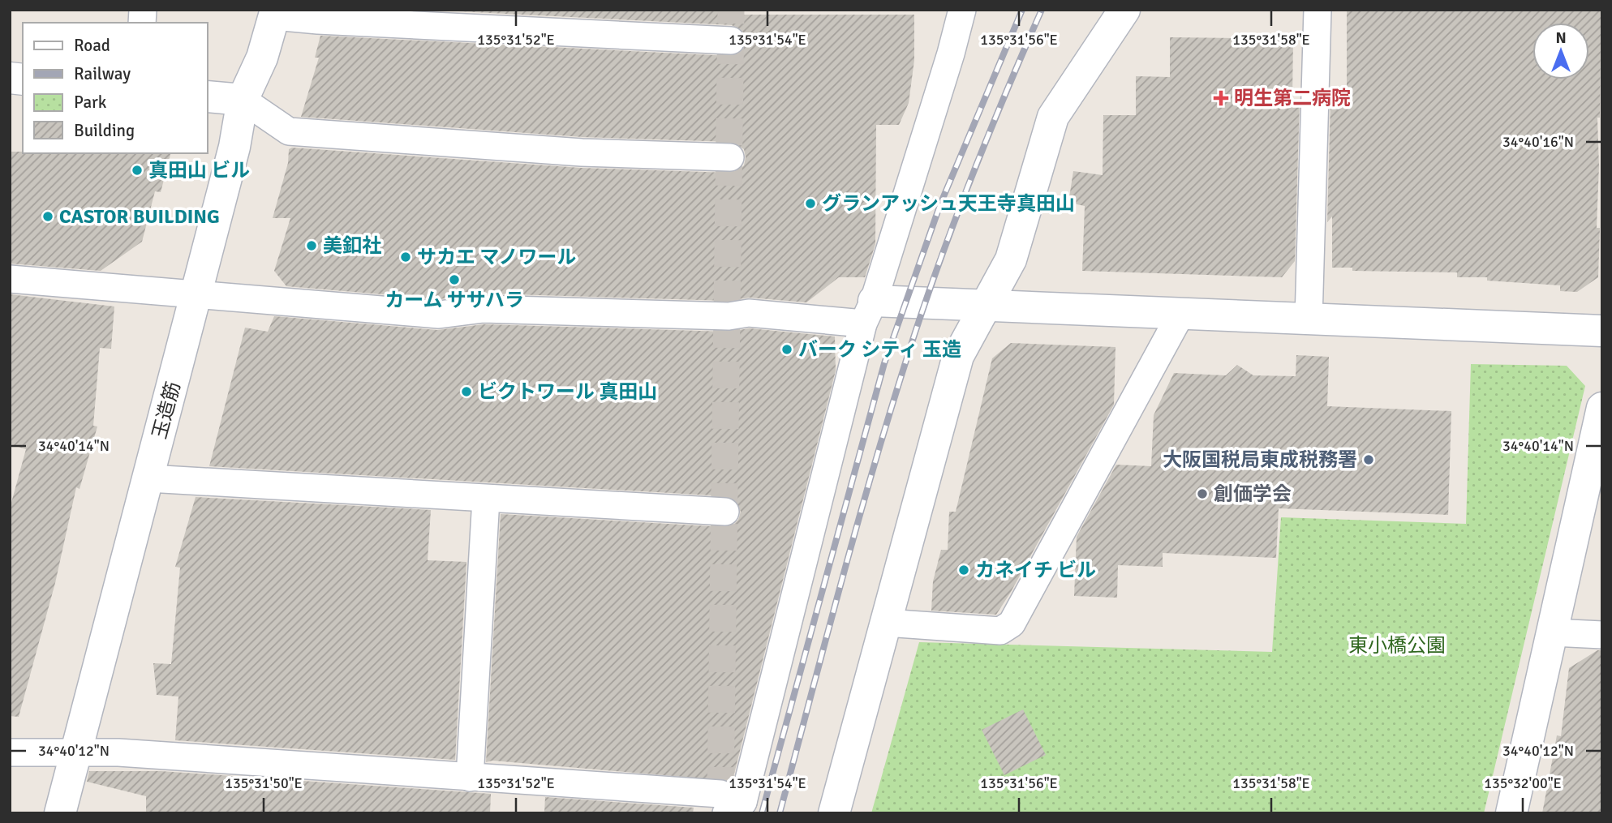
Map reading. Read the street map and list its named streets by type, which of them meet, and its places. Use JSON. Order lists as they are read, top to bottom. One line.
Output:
{"streets":{"street":["玉造筋"]},"parks":["東小橋公園"],"places":{"health":["明生第二病院"],"other":["真田山 ビル","グランアッシュ天王寺真田山","CASTOR BUILDING","美釦社","サカエ マノワール","カーム ササハラ","バーク シティ 玉造","ビクトワール 真田山","大阪国税局東成税務署","創価学会","カネイチ ビル"]},"legend":["Road","Railway","Park","Building"],"north":"top","coordinates":["135°31'52\"E","135°31'54\"E","135°31'56\"E","135°31'58\"E","34°40'16\"N","34°40'14\"N","34°40'12\"N","135°31'50\"E","135°32'00\"E"]}
